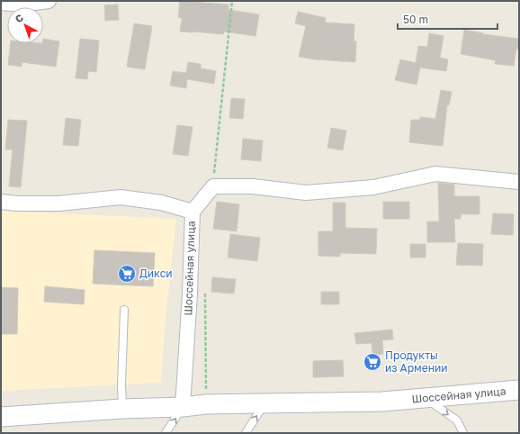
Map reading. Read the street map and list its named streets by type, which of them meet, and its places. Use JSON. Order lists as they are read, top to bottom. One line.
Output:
{"streets":{"street":["Шоссейная улица"]},"places":{"supermarket":["Дикси","Продукты из Армении"]},"scale_bar":"50 m","north":"top left"}
